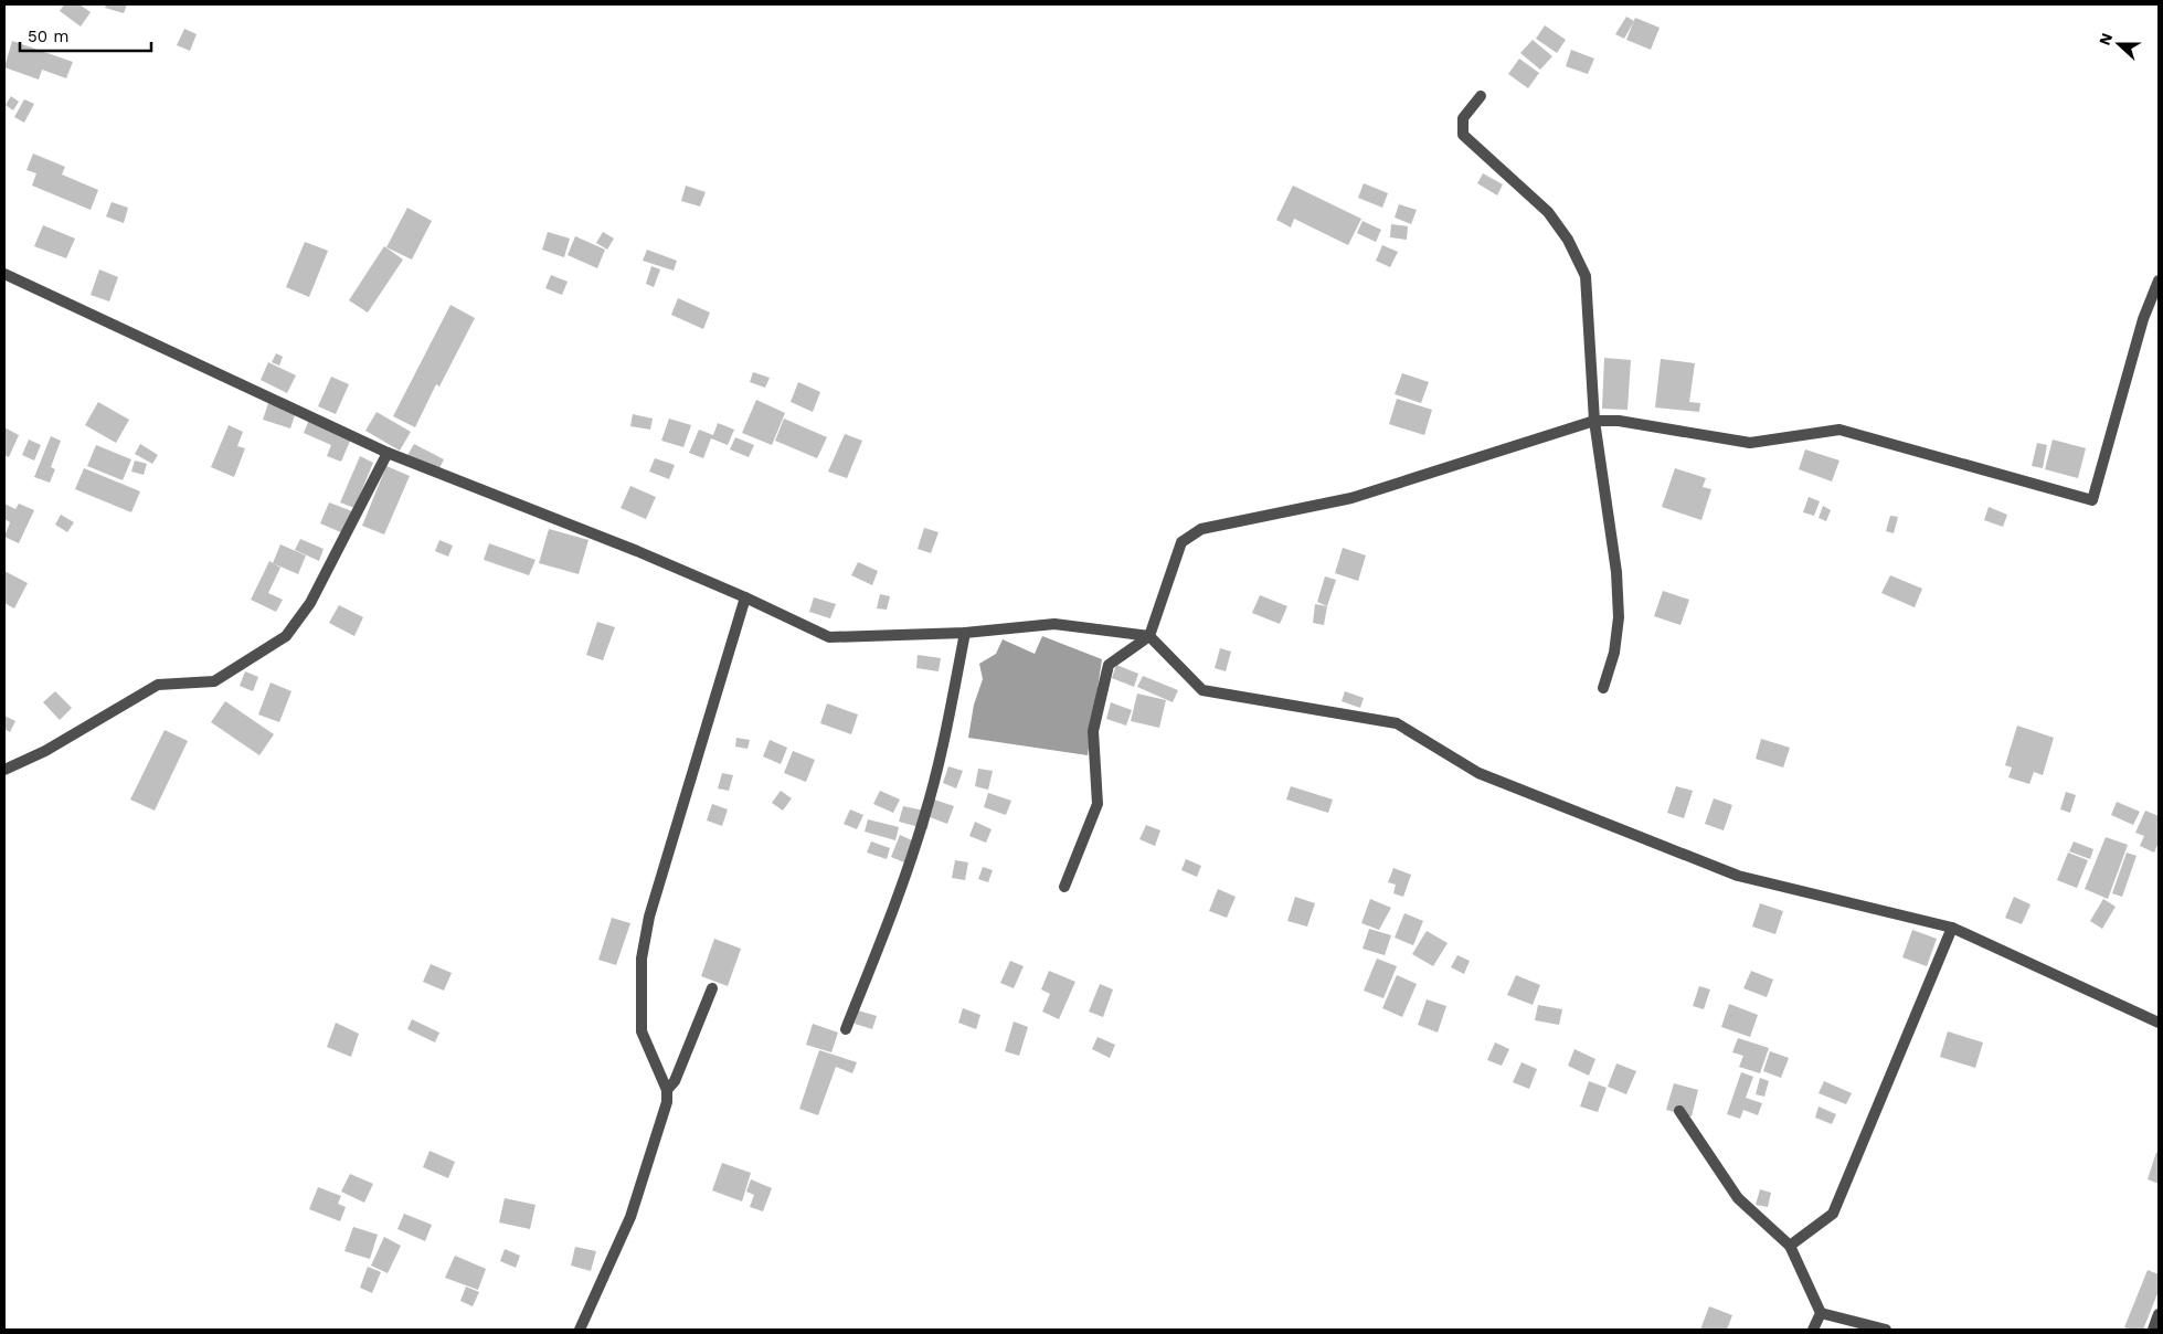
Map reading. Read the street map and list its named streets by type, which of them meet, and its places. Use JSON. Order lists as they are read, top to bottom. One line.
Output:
{"scale_bar":"50 m","north":"left"}
